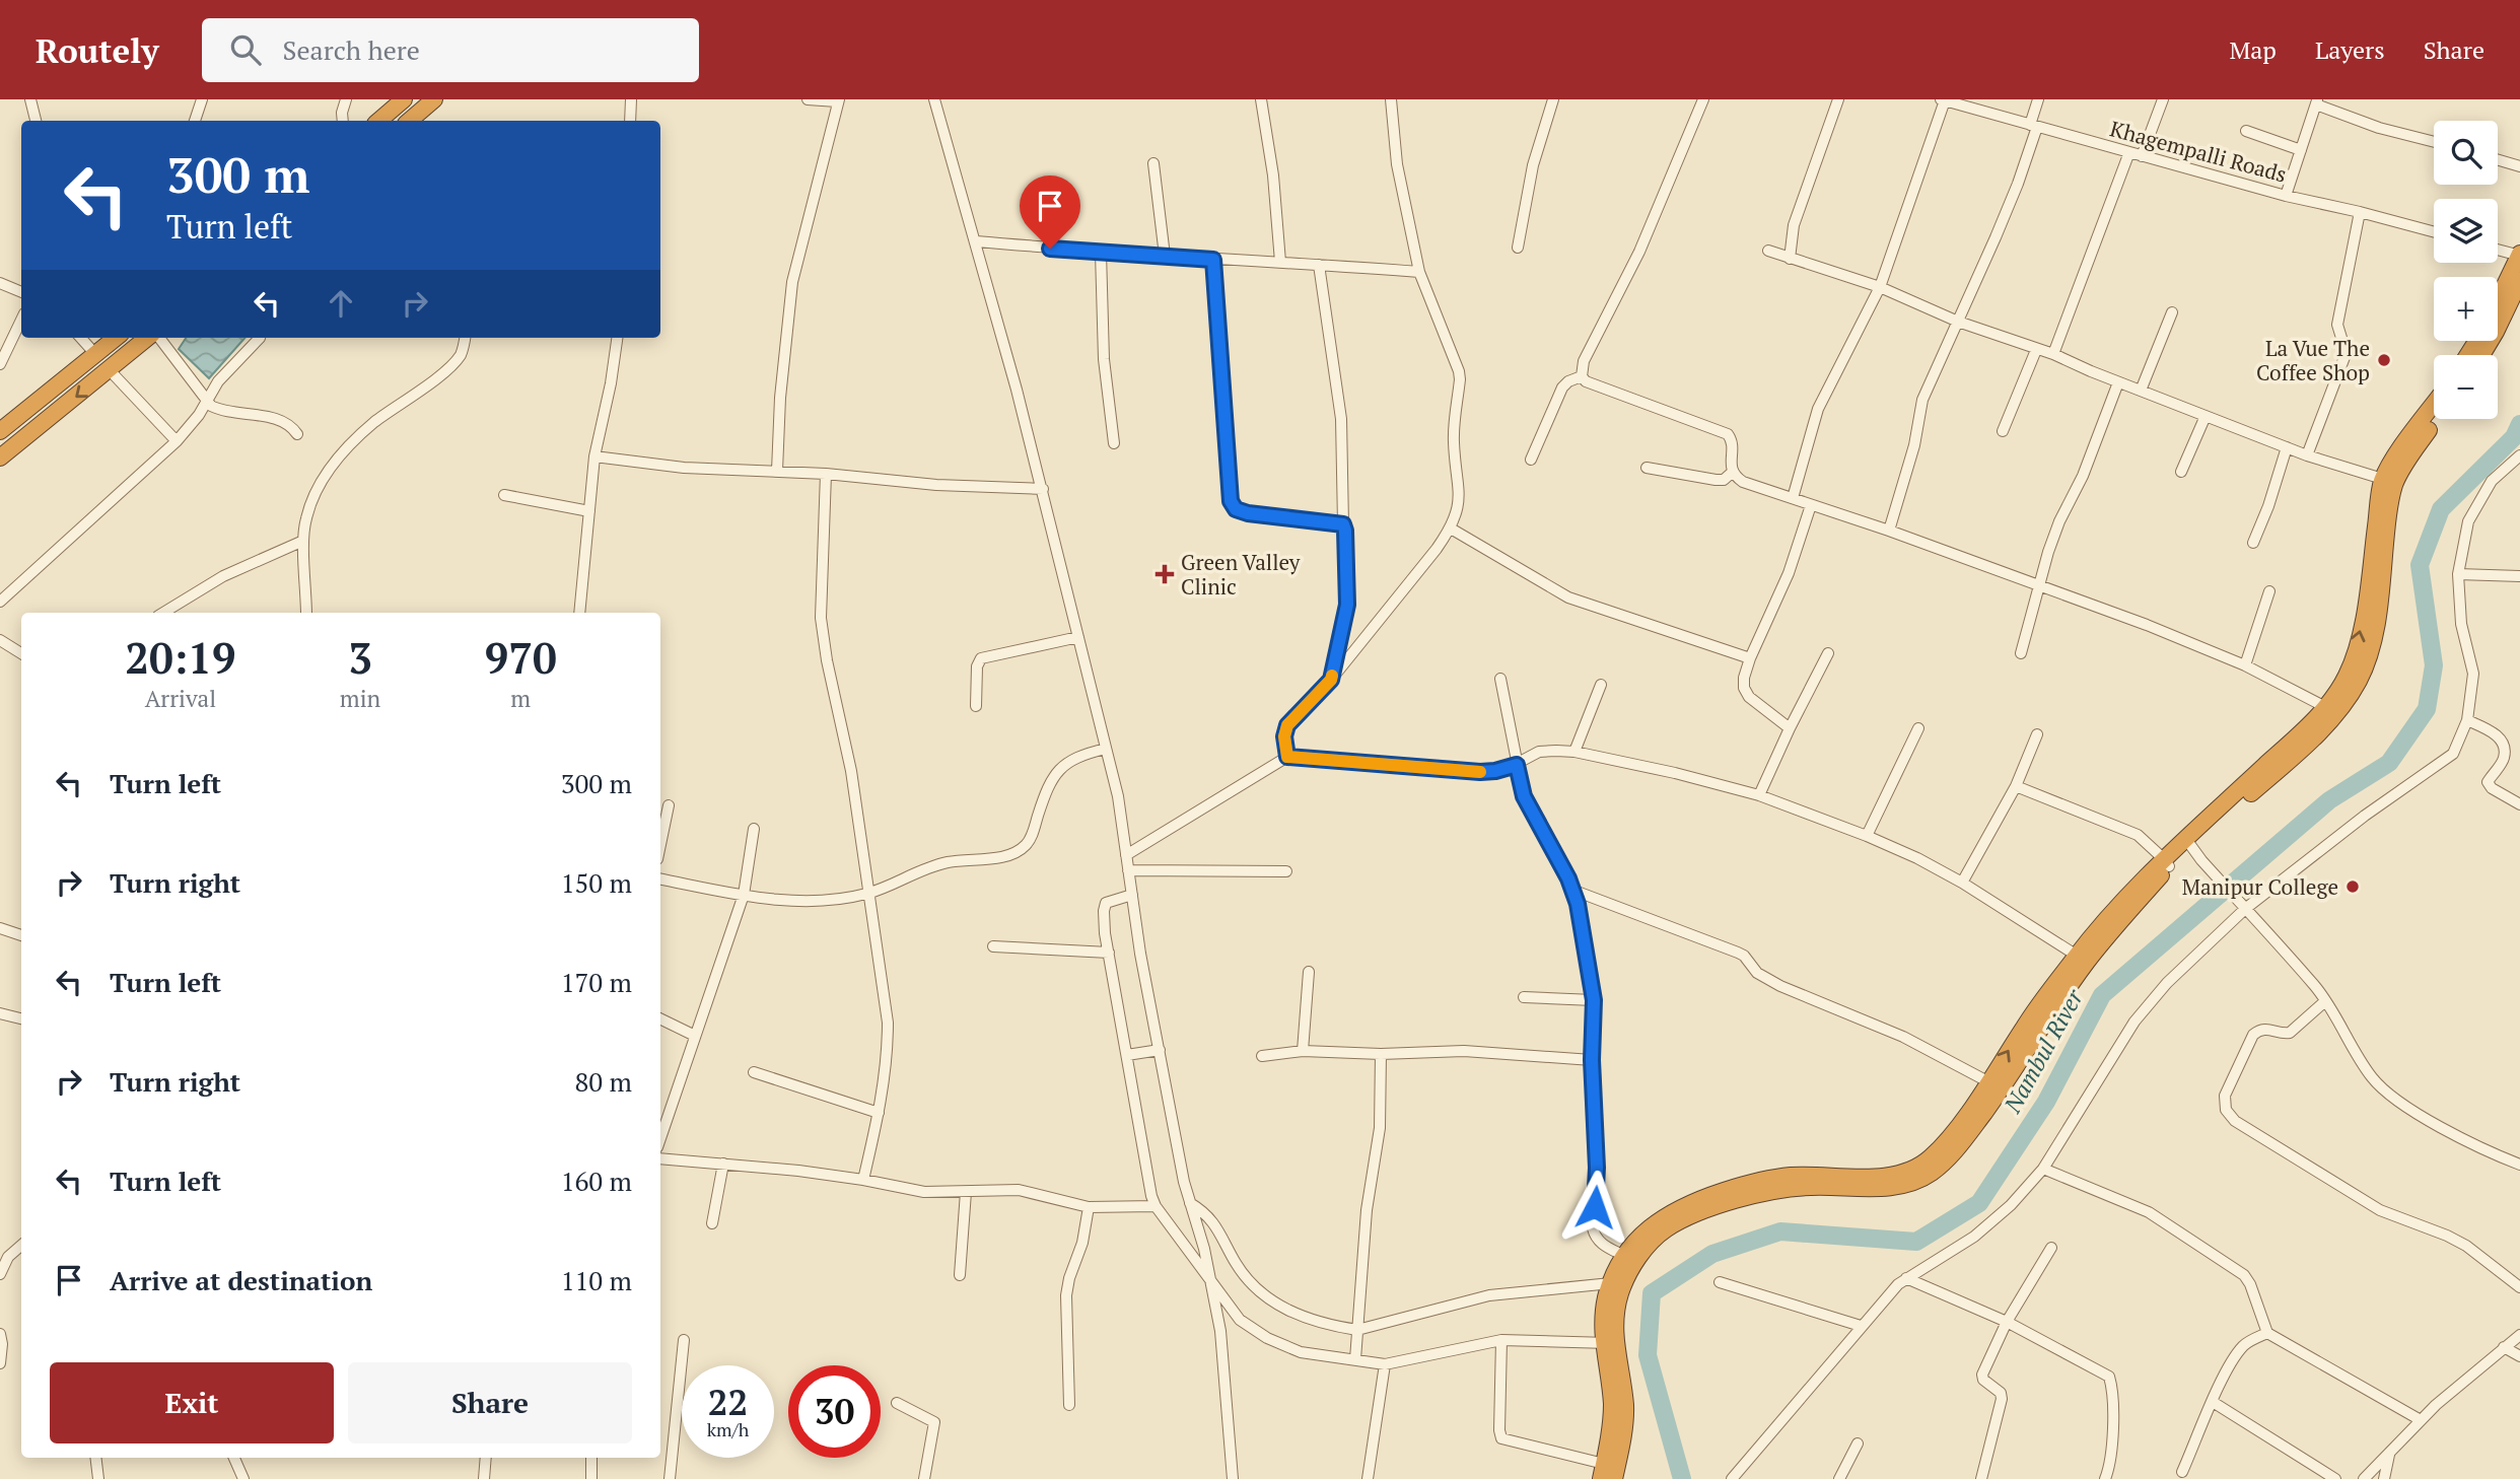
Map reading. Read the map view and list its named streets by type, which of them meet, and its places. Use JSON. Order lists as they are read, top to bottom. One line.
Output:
{"streets":{"street":["Khagempalli Roads"]},"water":["Nambul River"],"places":{"other":["La Vue The Coffee Shop","Manipur College"],"health":["Green Valley Clinic"]},"page":{"header":"Routely","search":"Search here","nav":["Map","Layers","Share"],"map_buttons":["+","−"],"turn":["300 m","Turn left"],"eta":["20:19","Arrival","3","min","970","m"],"list":[{"name":"Turn left","value":"300 m"},{"name":"Turn right","value":"150 m"},{"name":"Turn left","value":"170 m"},{"name":"Turn right","value":"80 m"},{"name":"Turn left","value":"160 m"},{"name":"Arrive at destination","value":"110 m"}],"buttons":["Exit","Share"],"speed":"22 km/h","limit":"30"}}
